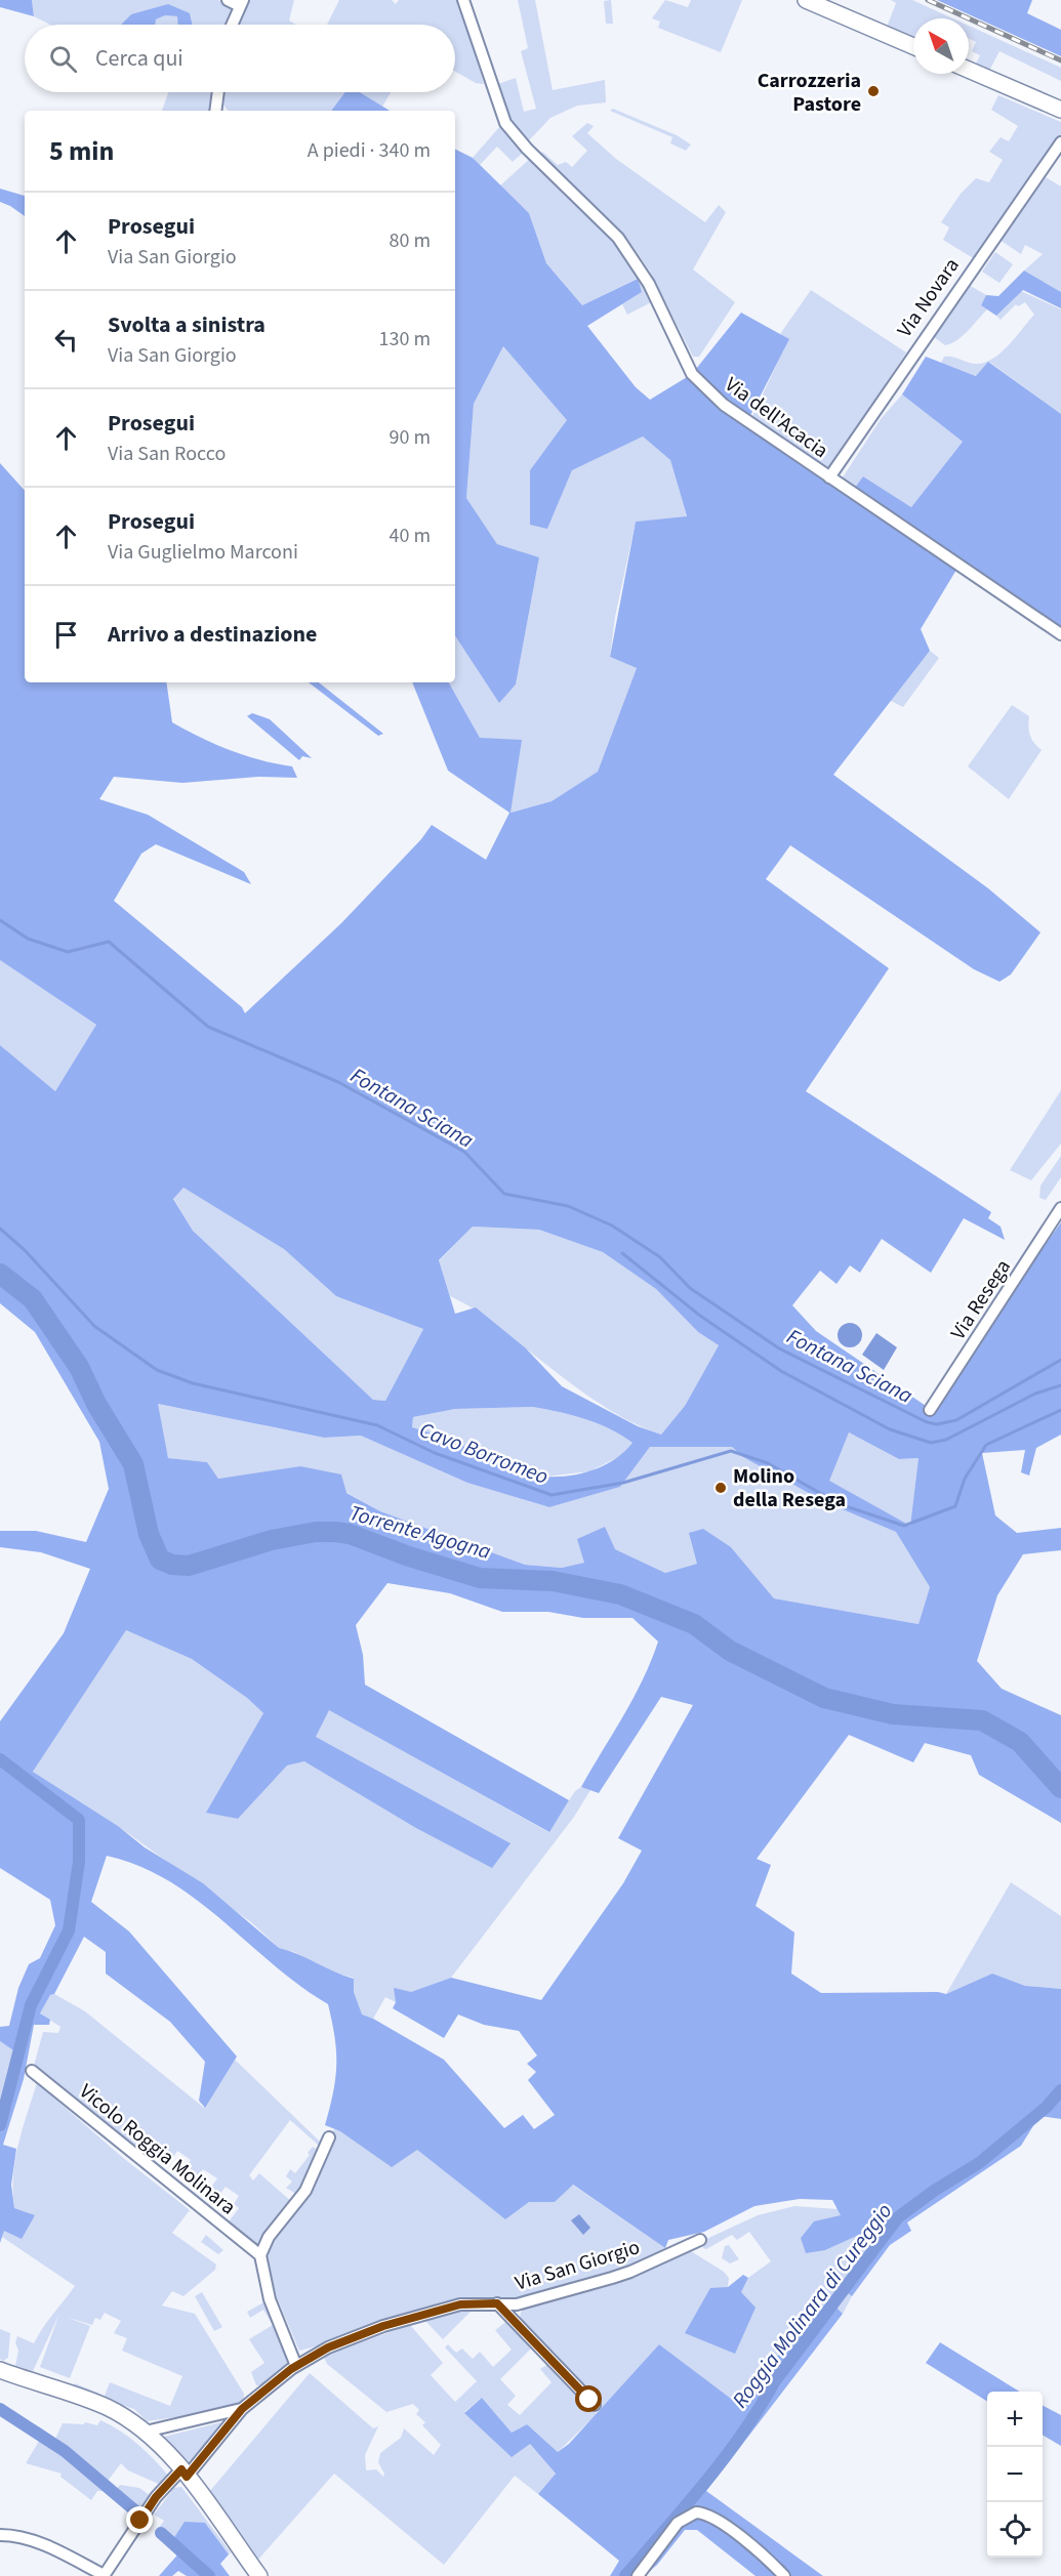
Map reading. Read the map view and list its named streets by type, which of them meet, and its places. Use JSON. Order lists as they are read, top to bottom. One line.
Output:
{"streets":{"street":["Via Novara","Via dell'Acacia","Via Resega","Vicolo Roggia Molinara","Via San Giorgio"]},"crossings":[["Via Novara","Via dell'Acacia"]],"water":["Fontana Sciana","Cavo Borromeo","Torrente Agogna","Roggia Molinara di Cureggio"],"places":["Carrozzeria Pastore","Molino della Resega"],"north":"top left","page":{"search":"Cerca qui","heading":["5 min","A piedi · 340 m"],"list":[["Prosegui","Via San Giorgio","80 m"],["Svolta a sinistra","Via San Giorgio","130 m"],["Prosegui","Via San Rocco","90 m"],["Prosegui","Via Guglielmo Marconi","40 m"],"Arrivo a destinazione"],"map_buttons":["+","−"]}}
